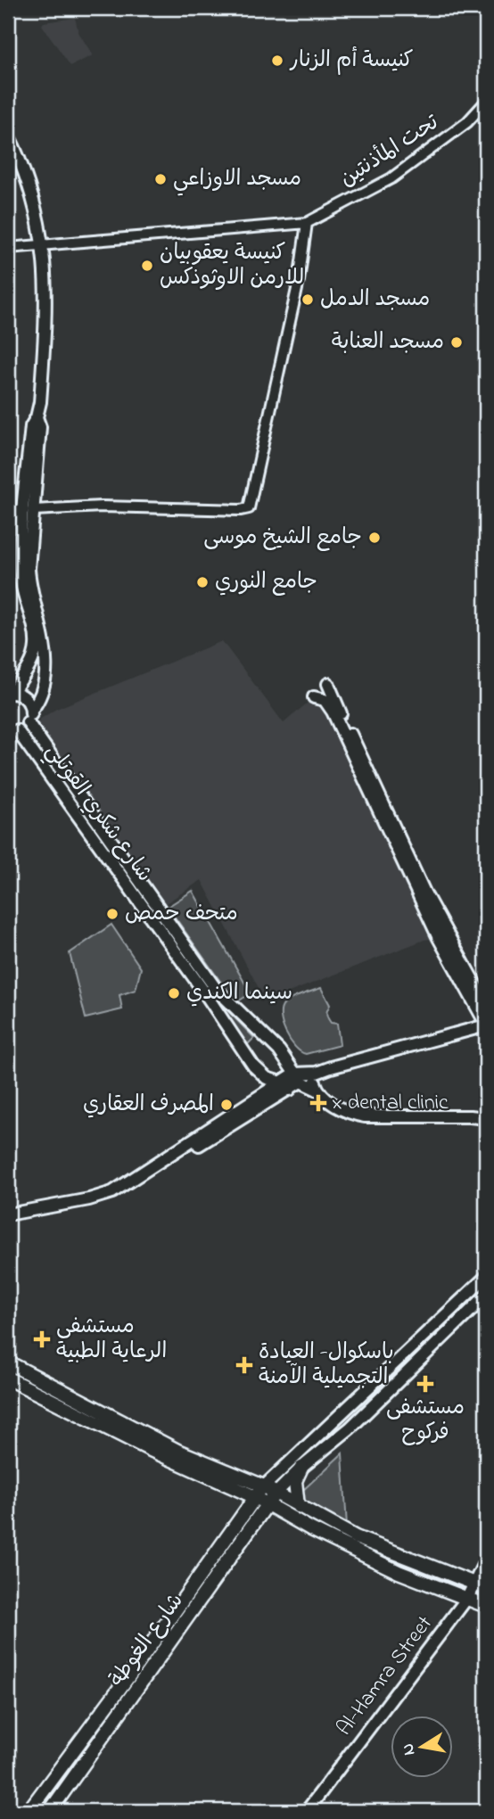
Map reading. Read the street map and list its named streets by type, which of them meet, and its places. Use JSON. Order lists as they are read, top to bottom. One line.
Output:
{"streets":{"main road":["شارع شكري القوتلي","شارع الغوطة","Al-Hamra Street"],"street":["تحت المأذنتين"]},"places":{"other":["كنيسة أم الزنار","مسجد الاوزاعي","كنيسة يعقوبيان للارمن الاوثوذكس","مسجد الدمل","مسجد العنابة","جامع الشيخ موسى","جامع النوري","متحف حمص","سينما الكندي","المصرف العقاري"],"health":["x dental clinic","مستشفى الرعاية الطبية","باسكوال- العيادة التجميلية الآمنة","مستشفى فركوح"]},"north":"left"}
